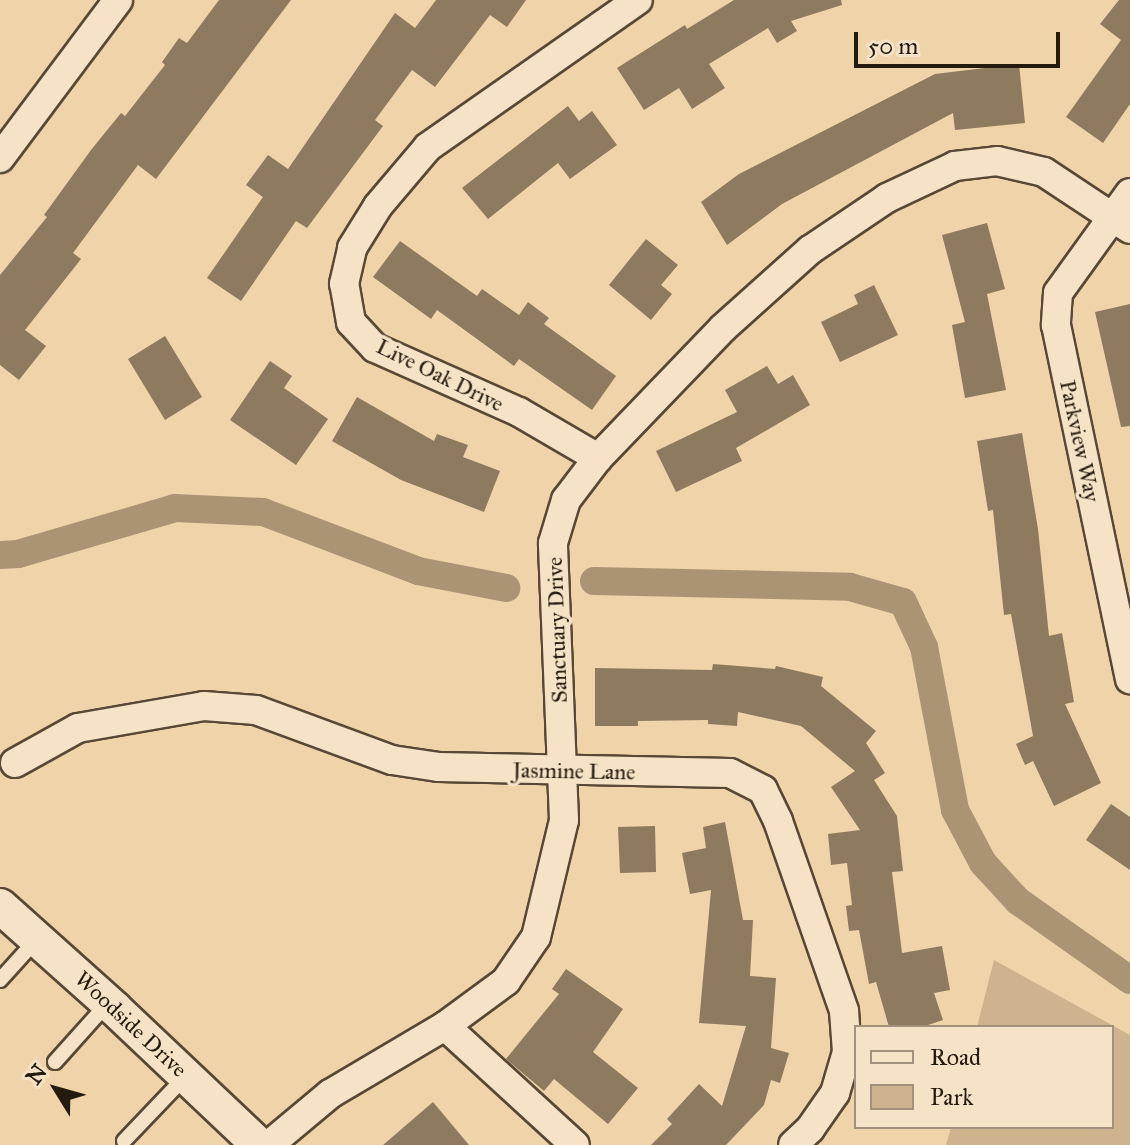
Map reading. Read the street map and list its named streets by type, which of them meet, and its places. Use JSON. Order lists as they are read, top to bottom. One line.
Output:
{"streets":{"street":["Live Oak Drive","Parkview Way","Sanctuary Drive","Jasmine Lane","Woodside Drive"]},"crossings":[["Live Oak Drive","Sanctuary Drive"],["Parkview Way","Sanctuary Drive"],["Sanctuary Drive","Jasmine Lane"]],"legend":["Road","Park"],"scale_bar":"50 m","north":"top left"}
